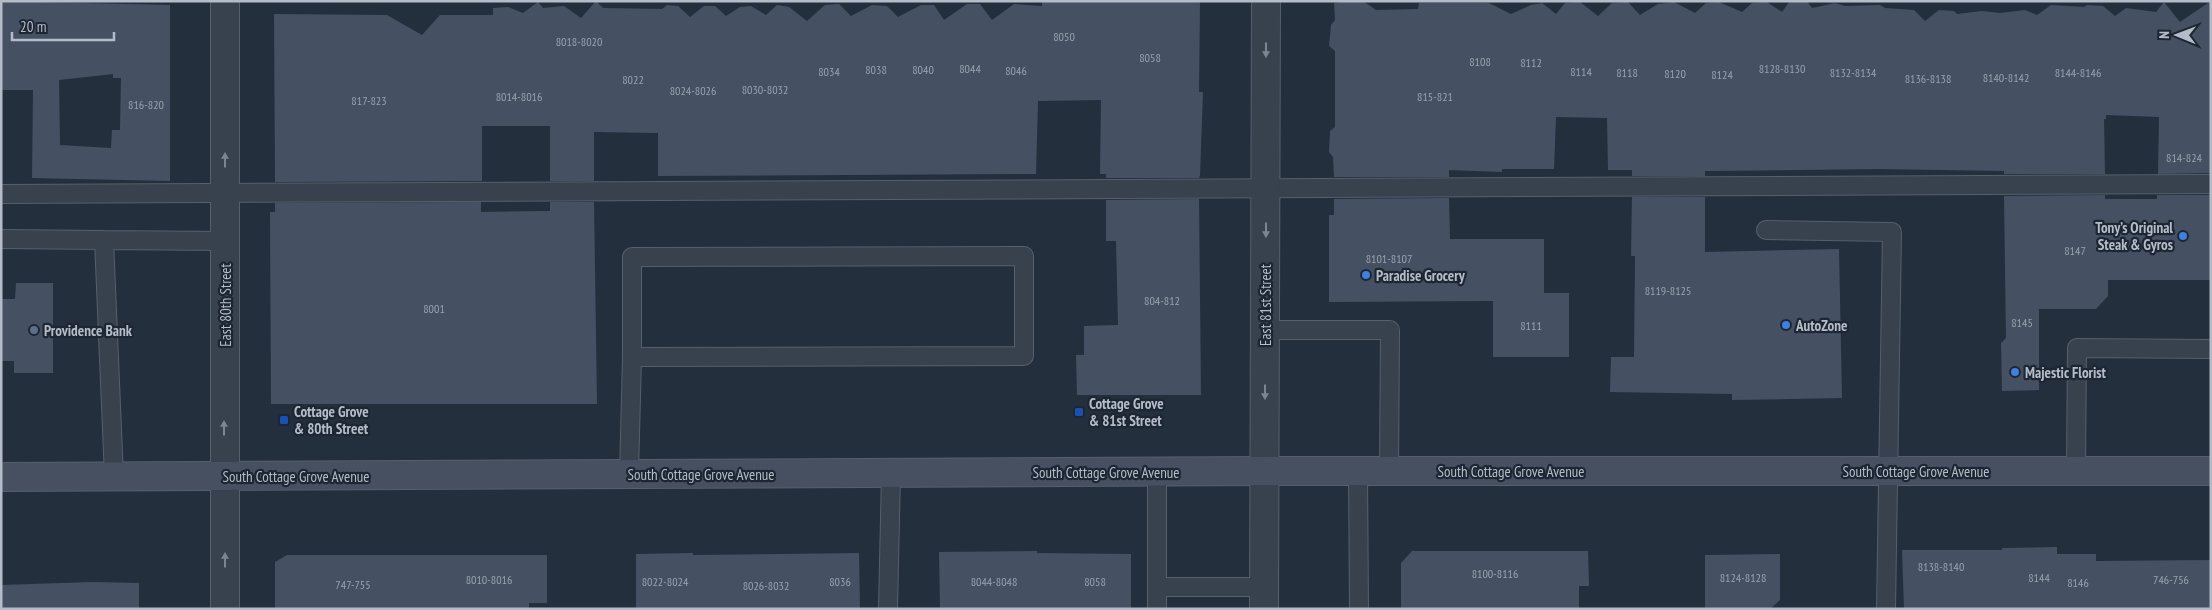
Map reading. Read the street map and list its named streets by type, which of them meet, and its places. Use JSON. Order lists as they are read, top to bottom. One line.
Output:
{"streets":{"main road":["South Cottage Grove Avenue"],"street":["East 80th Street","East 81st Street"]},"crossings":[["East 80th Street","South Cottage Grove Avenue"],["East 81st Street","South Cottage Grove Avenue"]],"one_way":["East 80th Street","East 81st Street"],"places":{"other":["Tony’s Original Steak & Gyros","Paradise Grocery","AutoZone","Providence Bank","Majestic Florist"],"transit":["Cottage Grove & 81st Street","Cottage Grove & 80th Street"]},"house_numbers":["8050","8018-8020","8058","8108","8112","8044","8128-8130","8038","8040","8046","8034","8114","8118","8132-8134","8144-8146","8120","8124","8140-8142","8136-8138","8022","8030-8032","8024-8026","8014-8016","815-821","817-823","816-820","814-824","8147","8101-8107","8119-8125","804-812","8001","8145","8111","8138-8140","8100-8116","8124-8128","8144","8010-8016","746-756","8022-8024","8036","8044-8048","8058","8146","747-755","8026-8032"],"scale_bar":"20 m","north":"left"}
